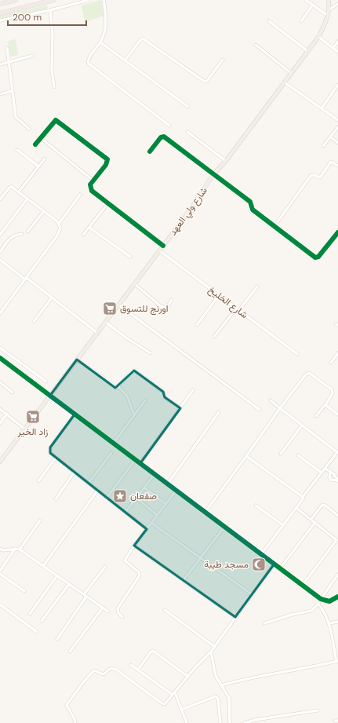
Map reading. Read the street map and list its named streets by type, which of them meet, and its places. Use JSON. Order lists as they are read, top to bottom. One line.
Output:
{"streets":{"main road":["شارع ولي العهد"],"street":["شارع الخليخ"]},"crossings":[["شارع ولي العهد","شارع الخليخ"]],"places":{"supermarket":["اورنج للتسوق","زاد الخير"],"place":["صقعان"],"mosque":["مسجد طيبة"]},"scale_bar":"200 m"}
